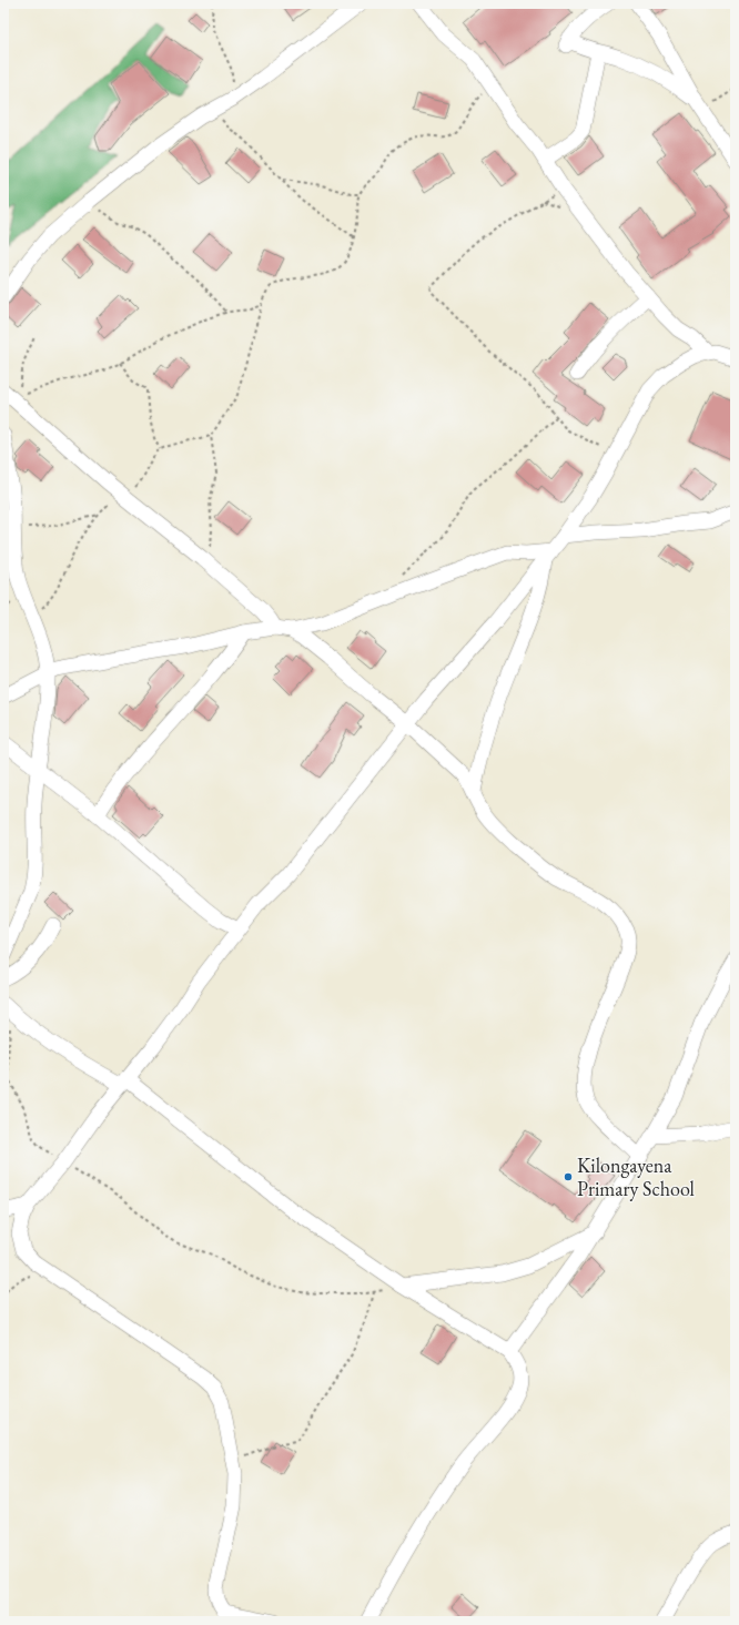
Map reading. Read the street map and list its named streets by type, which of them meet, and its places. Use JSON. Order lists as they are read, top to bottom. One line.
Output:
{"places":["Kilongayena Primary School"]}
